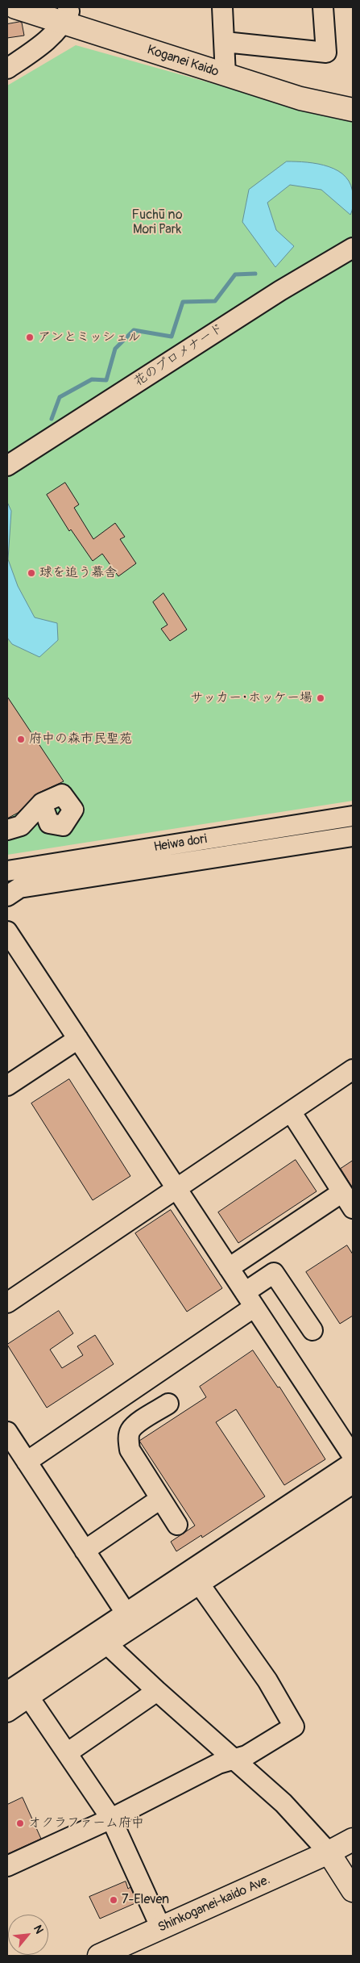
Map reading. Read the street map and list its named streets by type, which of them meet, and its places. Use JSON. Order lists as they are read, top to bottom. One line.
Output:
{"streets":{"main road":["Koganei Kaido","Shinkoganei-kaido Ave."],"street":["花のプロメナード","Heiwa dori"]},"parks":["Fuchū no Mori Park"],"places":["アンとミッシェル","球を追う幕舎","サッカー･ホッケー場","府中の森市民聖苑","オクラファーム府中","7-Eleven"],"north":"top right"}
